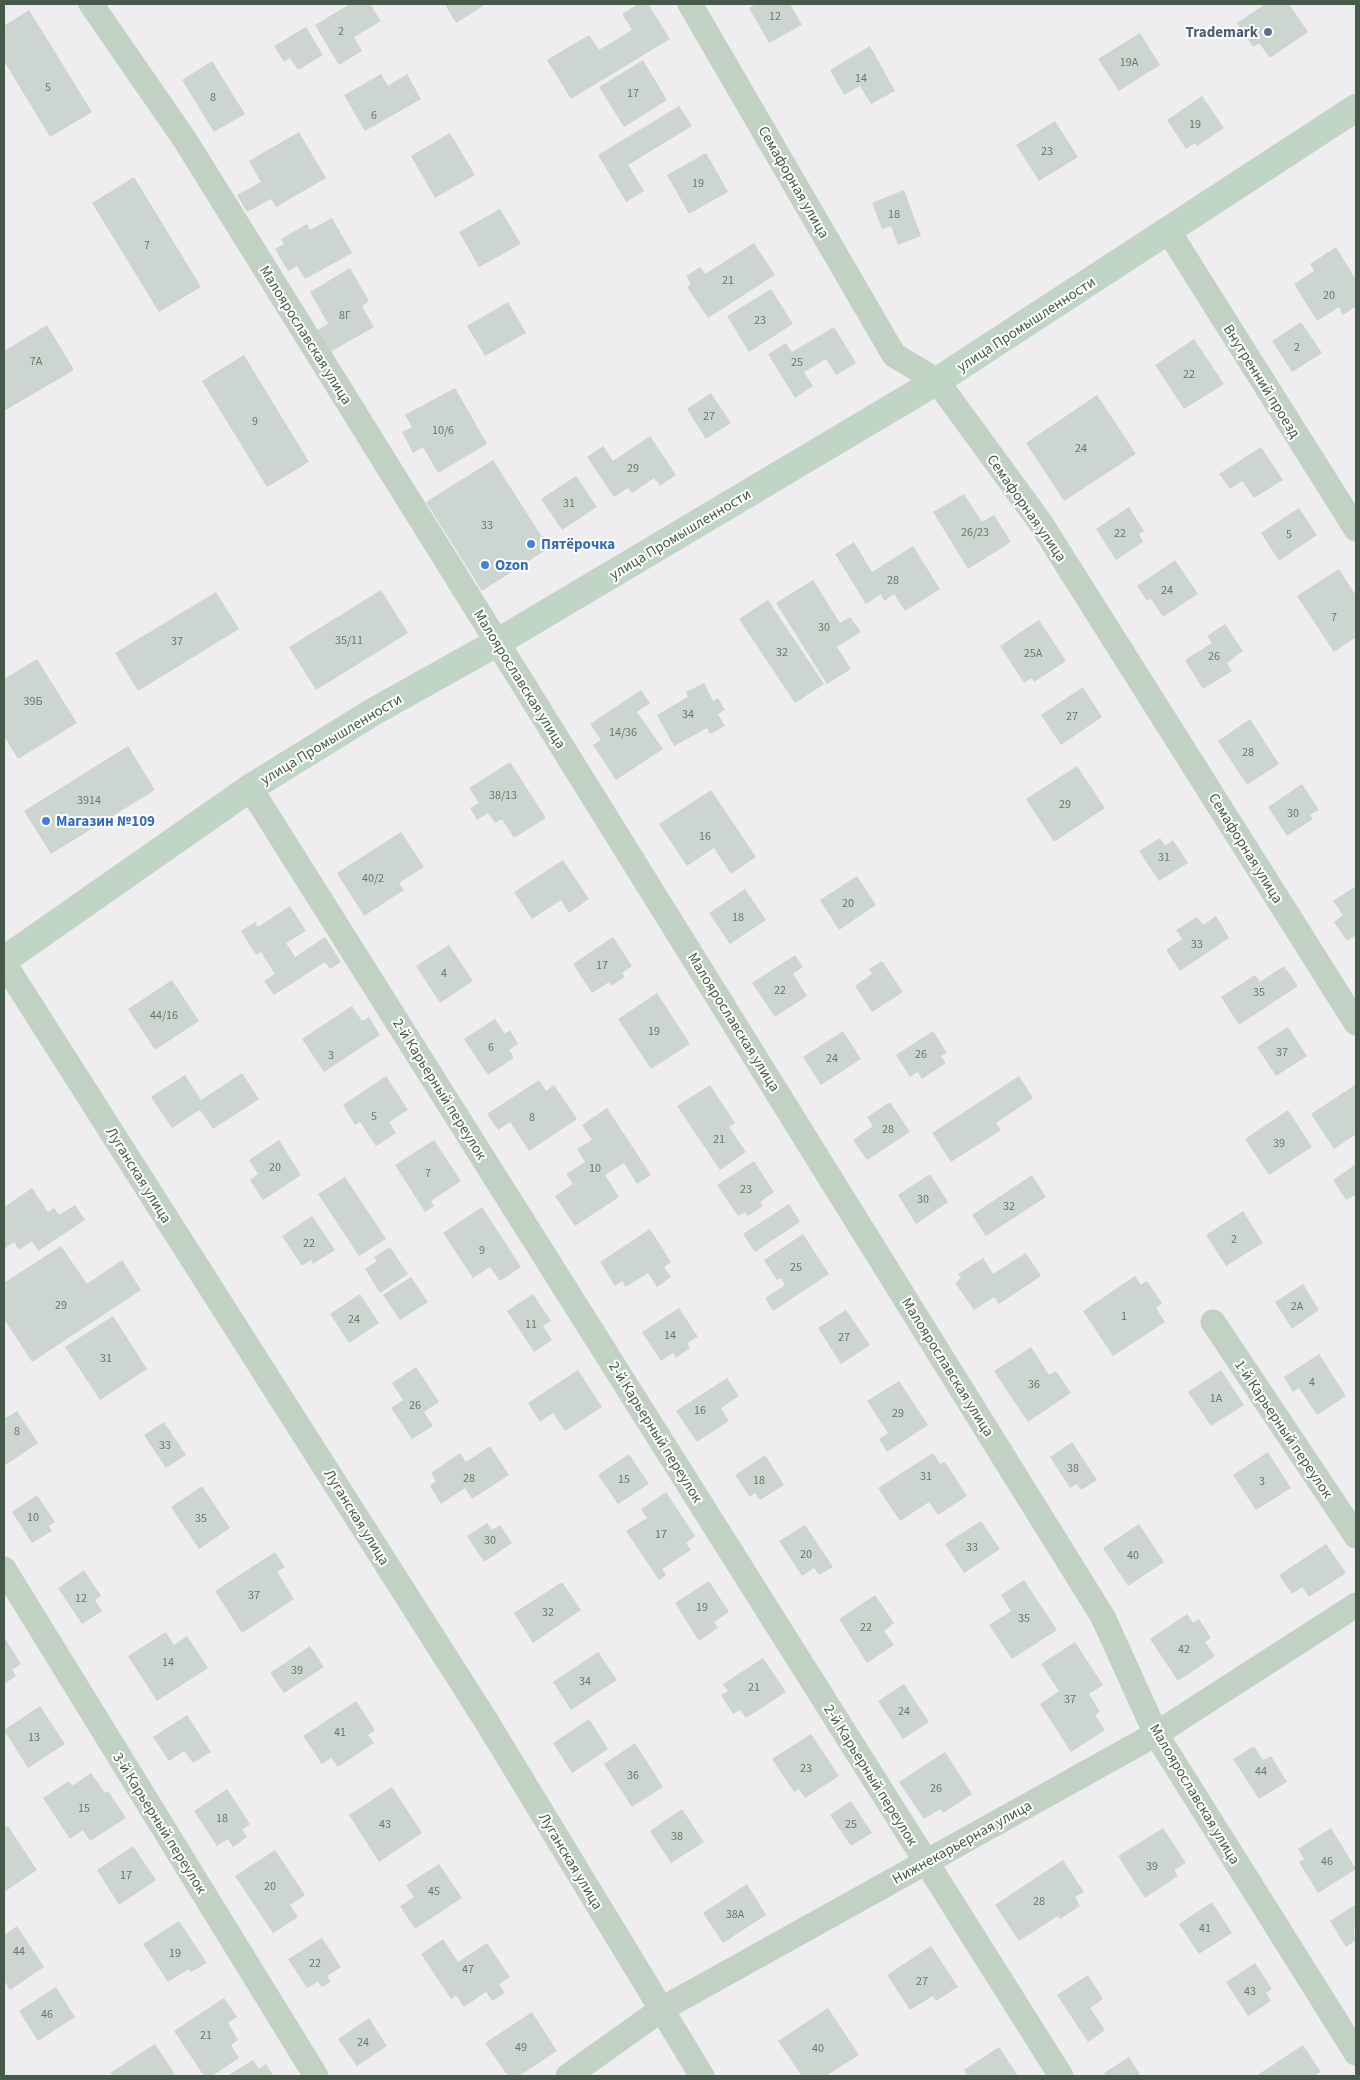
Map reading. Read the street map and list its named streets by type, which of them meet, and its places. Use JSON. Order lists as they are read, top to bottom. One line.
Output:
{"streets":{"main road":["улица Промышленности"],"street":["Семафорная улица","Малоярославская улица","Внутренний проезд","2-й Карьерный переулок","Луганская улица","1-й Карьерный переулок","3-й Карьерный переулок","Нижнекарьерная улица"]},"crossings":[["Семафорная улица","улица Промышленности"],["улица Промышленности","Малоярославская улица"],["улица Промышленности","Внутренний проезд"],["улица Промышленности","2-й Карьерный переулок"],["улица Промышленности","Луганская улица"],["Малоярославская улица","Нижнекарьерная улица"],["2-й Карьерный переулок","Нижнекарьерная улица"],["Луганская улица","Нижнекарьерная улица"]],"places":["Trademark","Пятёрочка","Ozon","Магазин №109"],"house_numbers":["12","2","19А","14","5","17","8","6","19","23","19","18","7","21","20","8Г","23","2","7А","25","22","27","9","10/6","24","29","31","33","26/23","22","5","28","24","7","30","35/11","37","32","25А","26","39Б","34","27","14/36","28","38/13","3914","29","30","16","31","40/2","20","18","33","17","4","22","35","44/16","19","6","37","26","3","24","5","8","28","21","39","20","10","7","23","30","32","2","22","9","25","29","2А","1","24","11","14","27","31","4","36","1А","26","16","29","8","33","38","31","28","15","18","3","10","35","17","30","33","20","40","37","12","19","32","35","22","42","14","39","34","21","37","24","41","13","23","44","36","26","15","18","43","25","38","46","39","17","20","45","28","38А","41","44","19","22","47","27","43","46","21","24","49","40"]}
